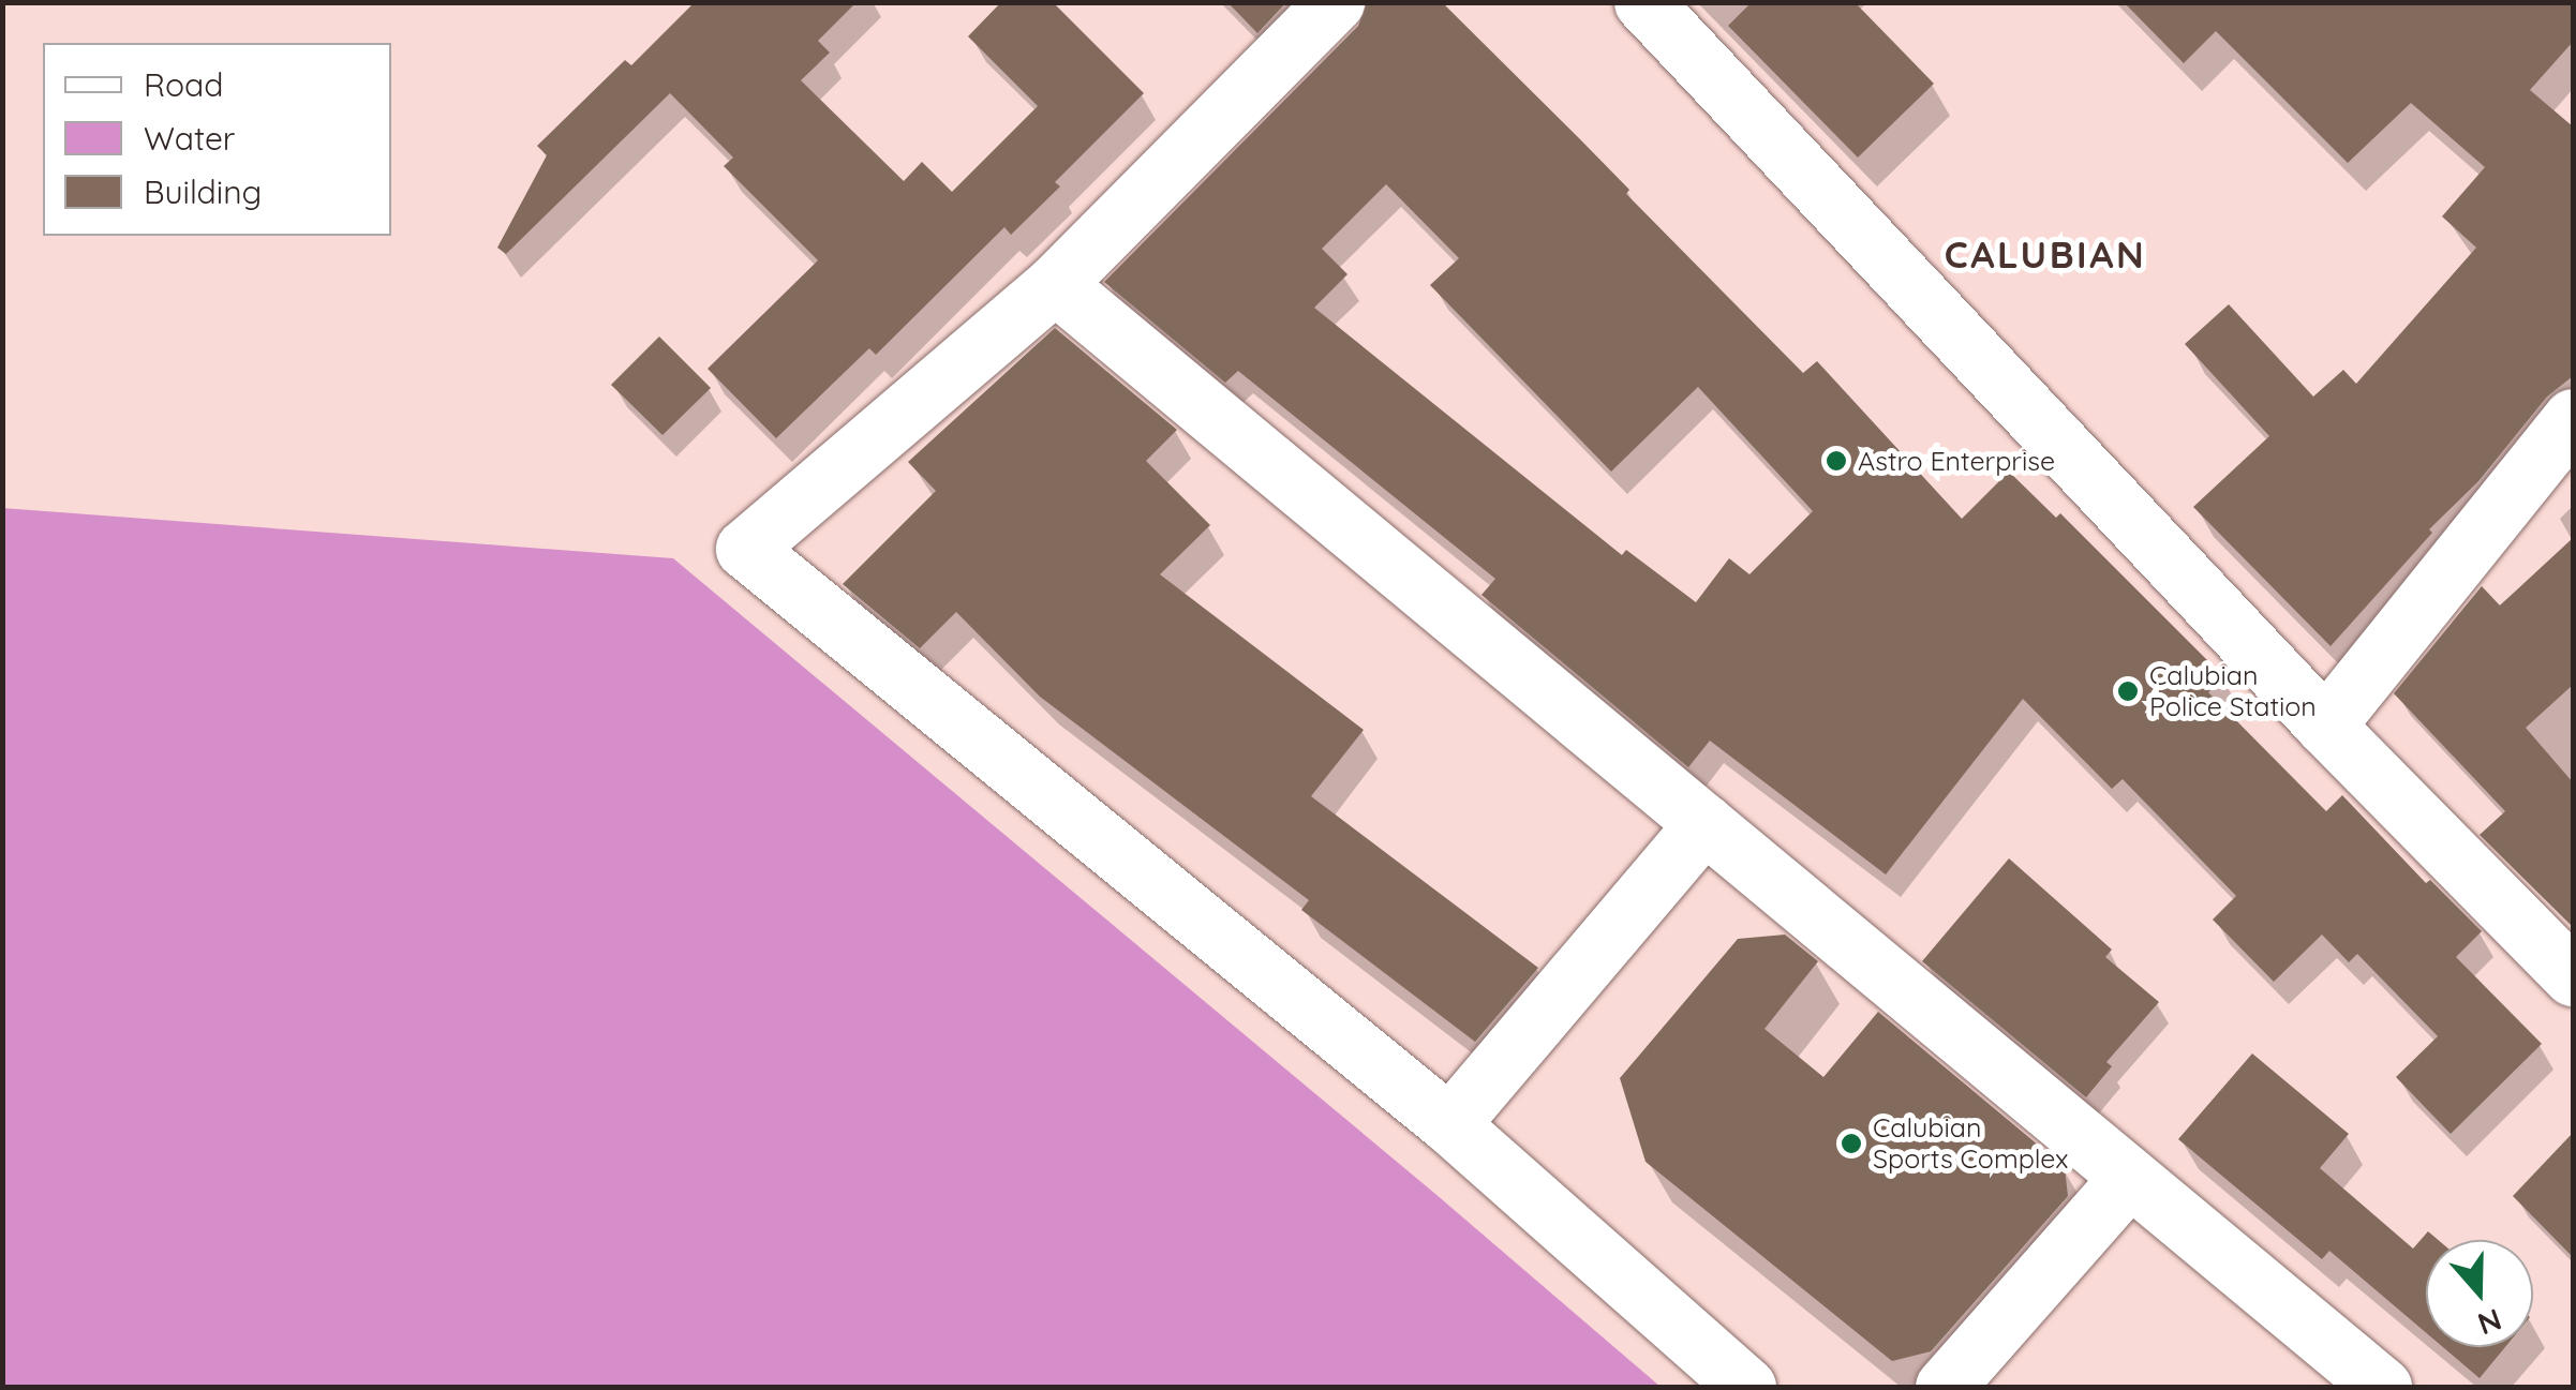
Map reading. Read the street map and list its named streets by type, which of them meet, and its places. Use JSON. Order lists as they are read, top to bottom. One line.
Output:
{"districts":["CALUBIAN"],"places":["Astro Enterprise","Calubian Police Station","Calubian Sports Complex"],"legend":["Road","Water","Building"],"north":"bottom"}
